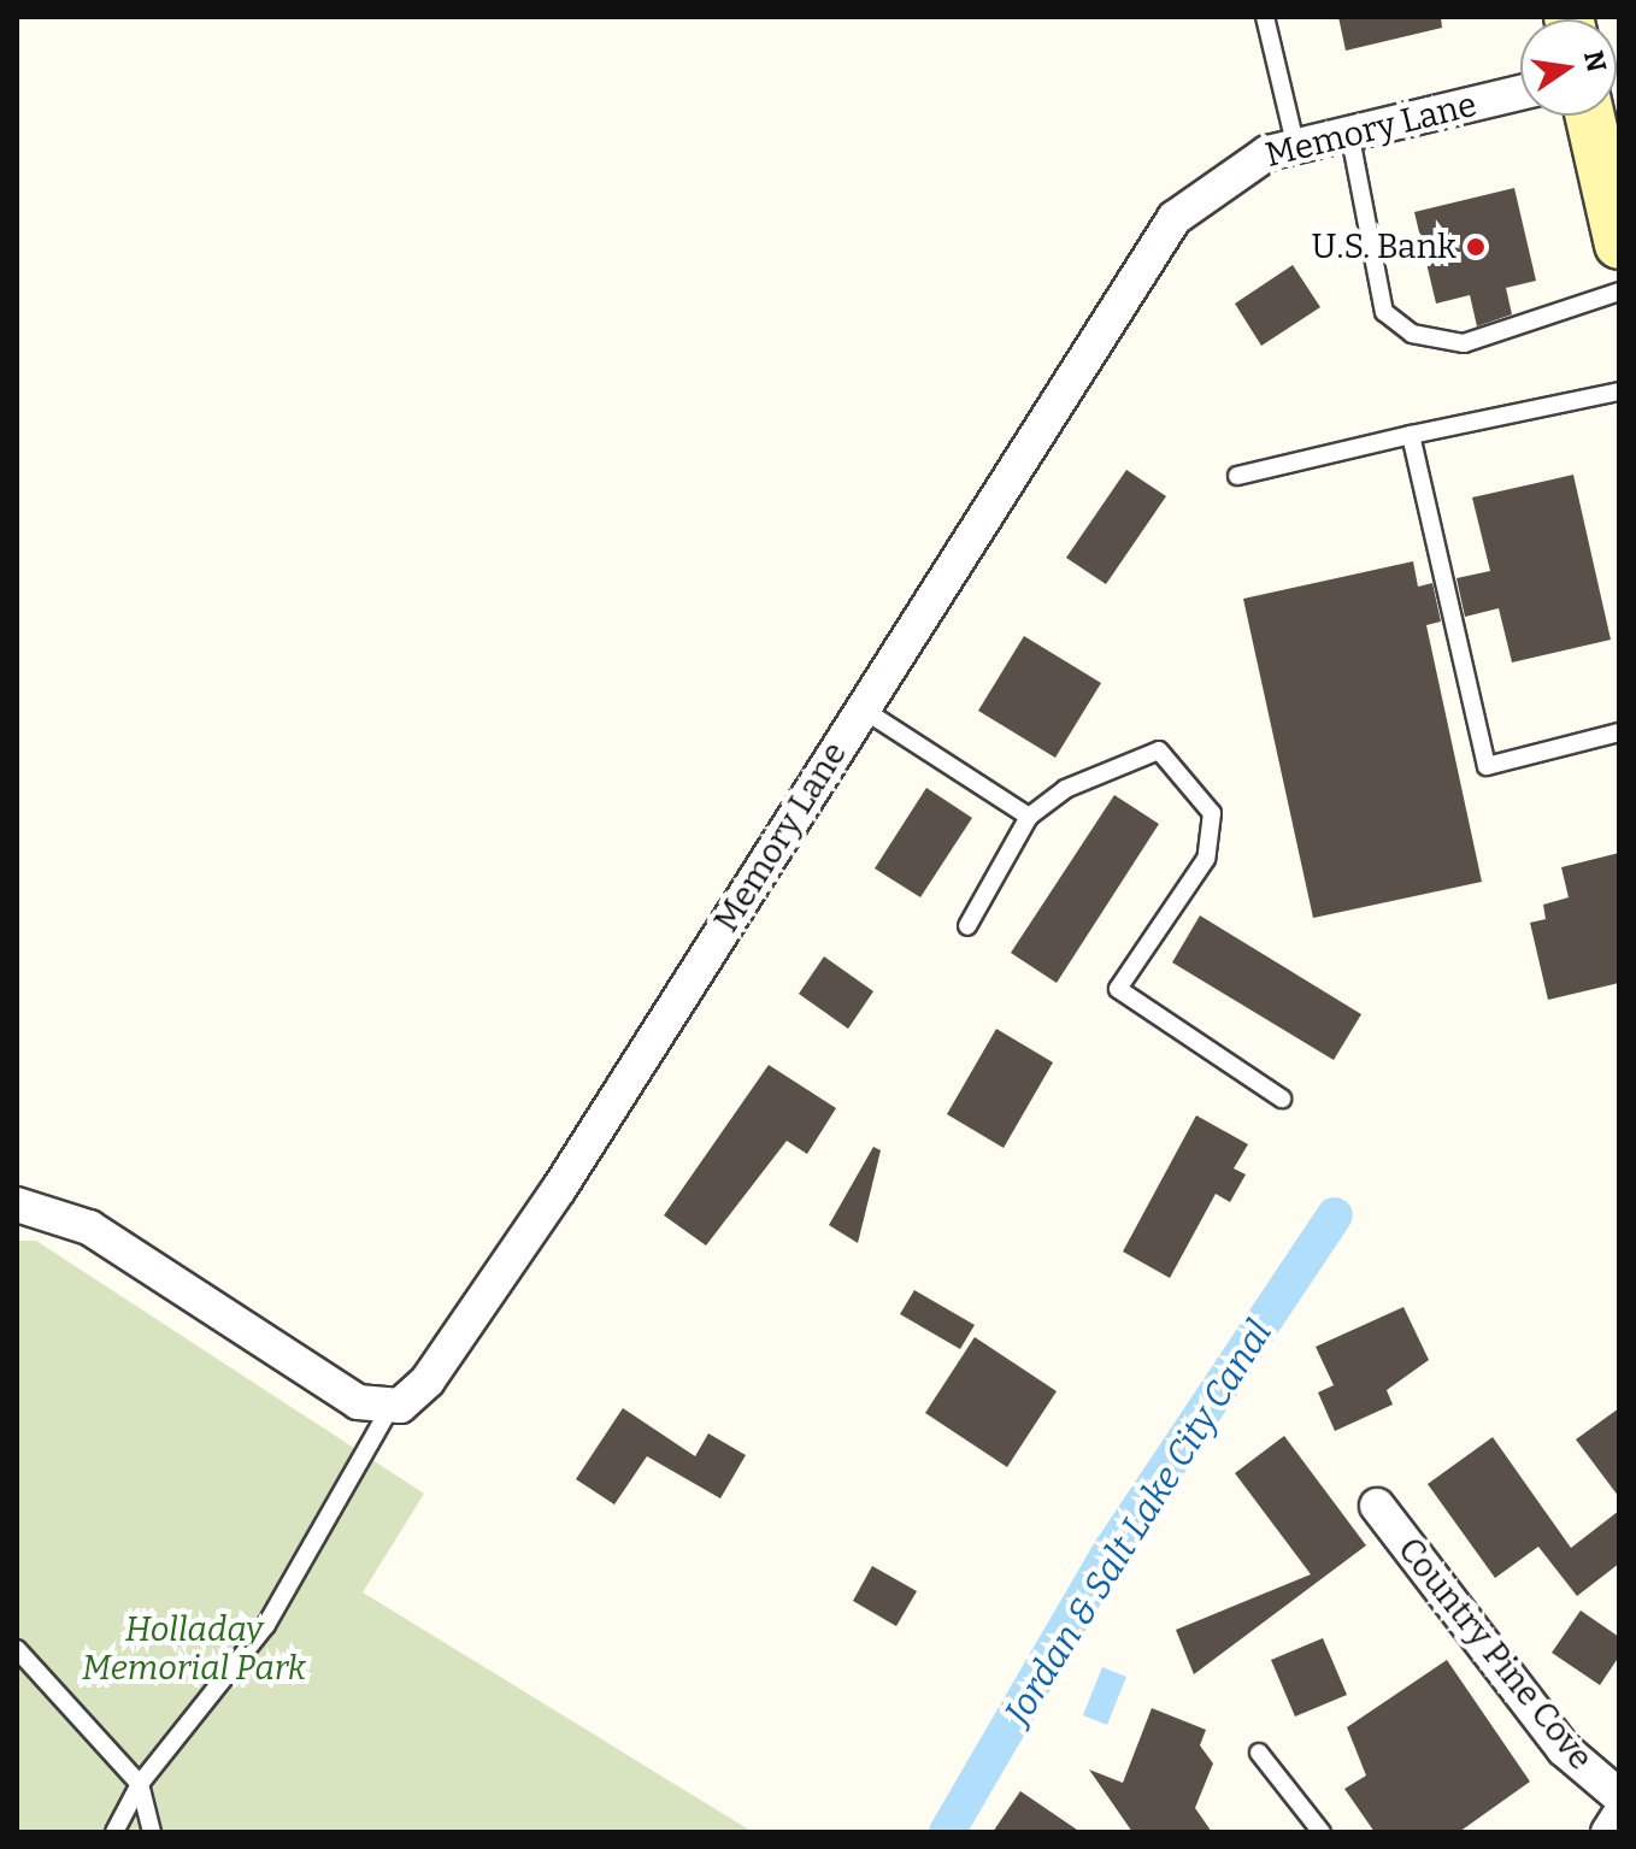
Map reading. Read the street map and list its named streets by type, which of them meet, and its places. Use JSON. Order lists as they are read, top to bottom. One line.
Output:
{"streets":{"street":["Memory Lane","Country Pine Cove"]},"water":["Jordan & Salt Lake City Canal"],"parks":["Holladay Memorial Park"],"places":["U.S. Bank"],"north":"right"}
